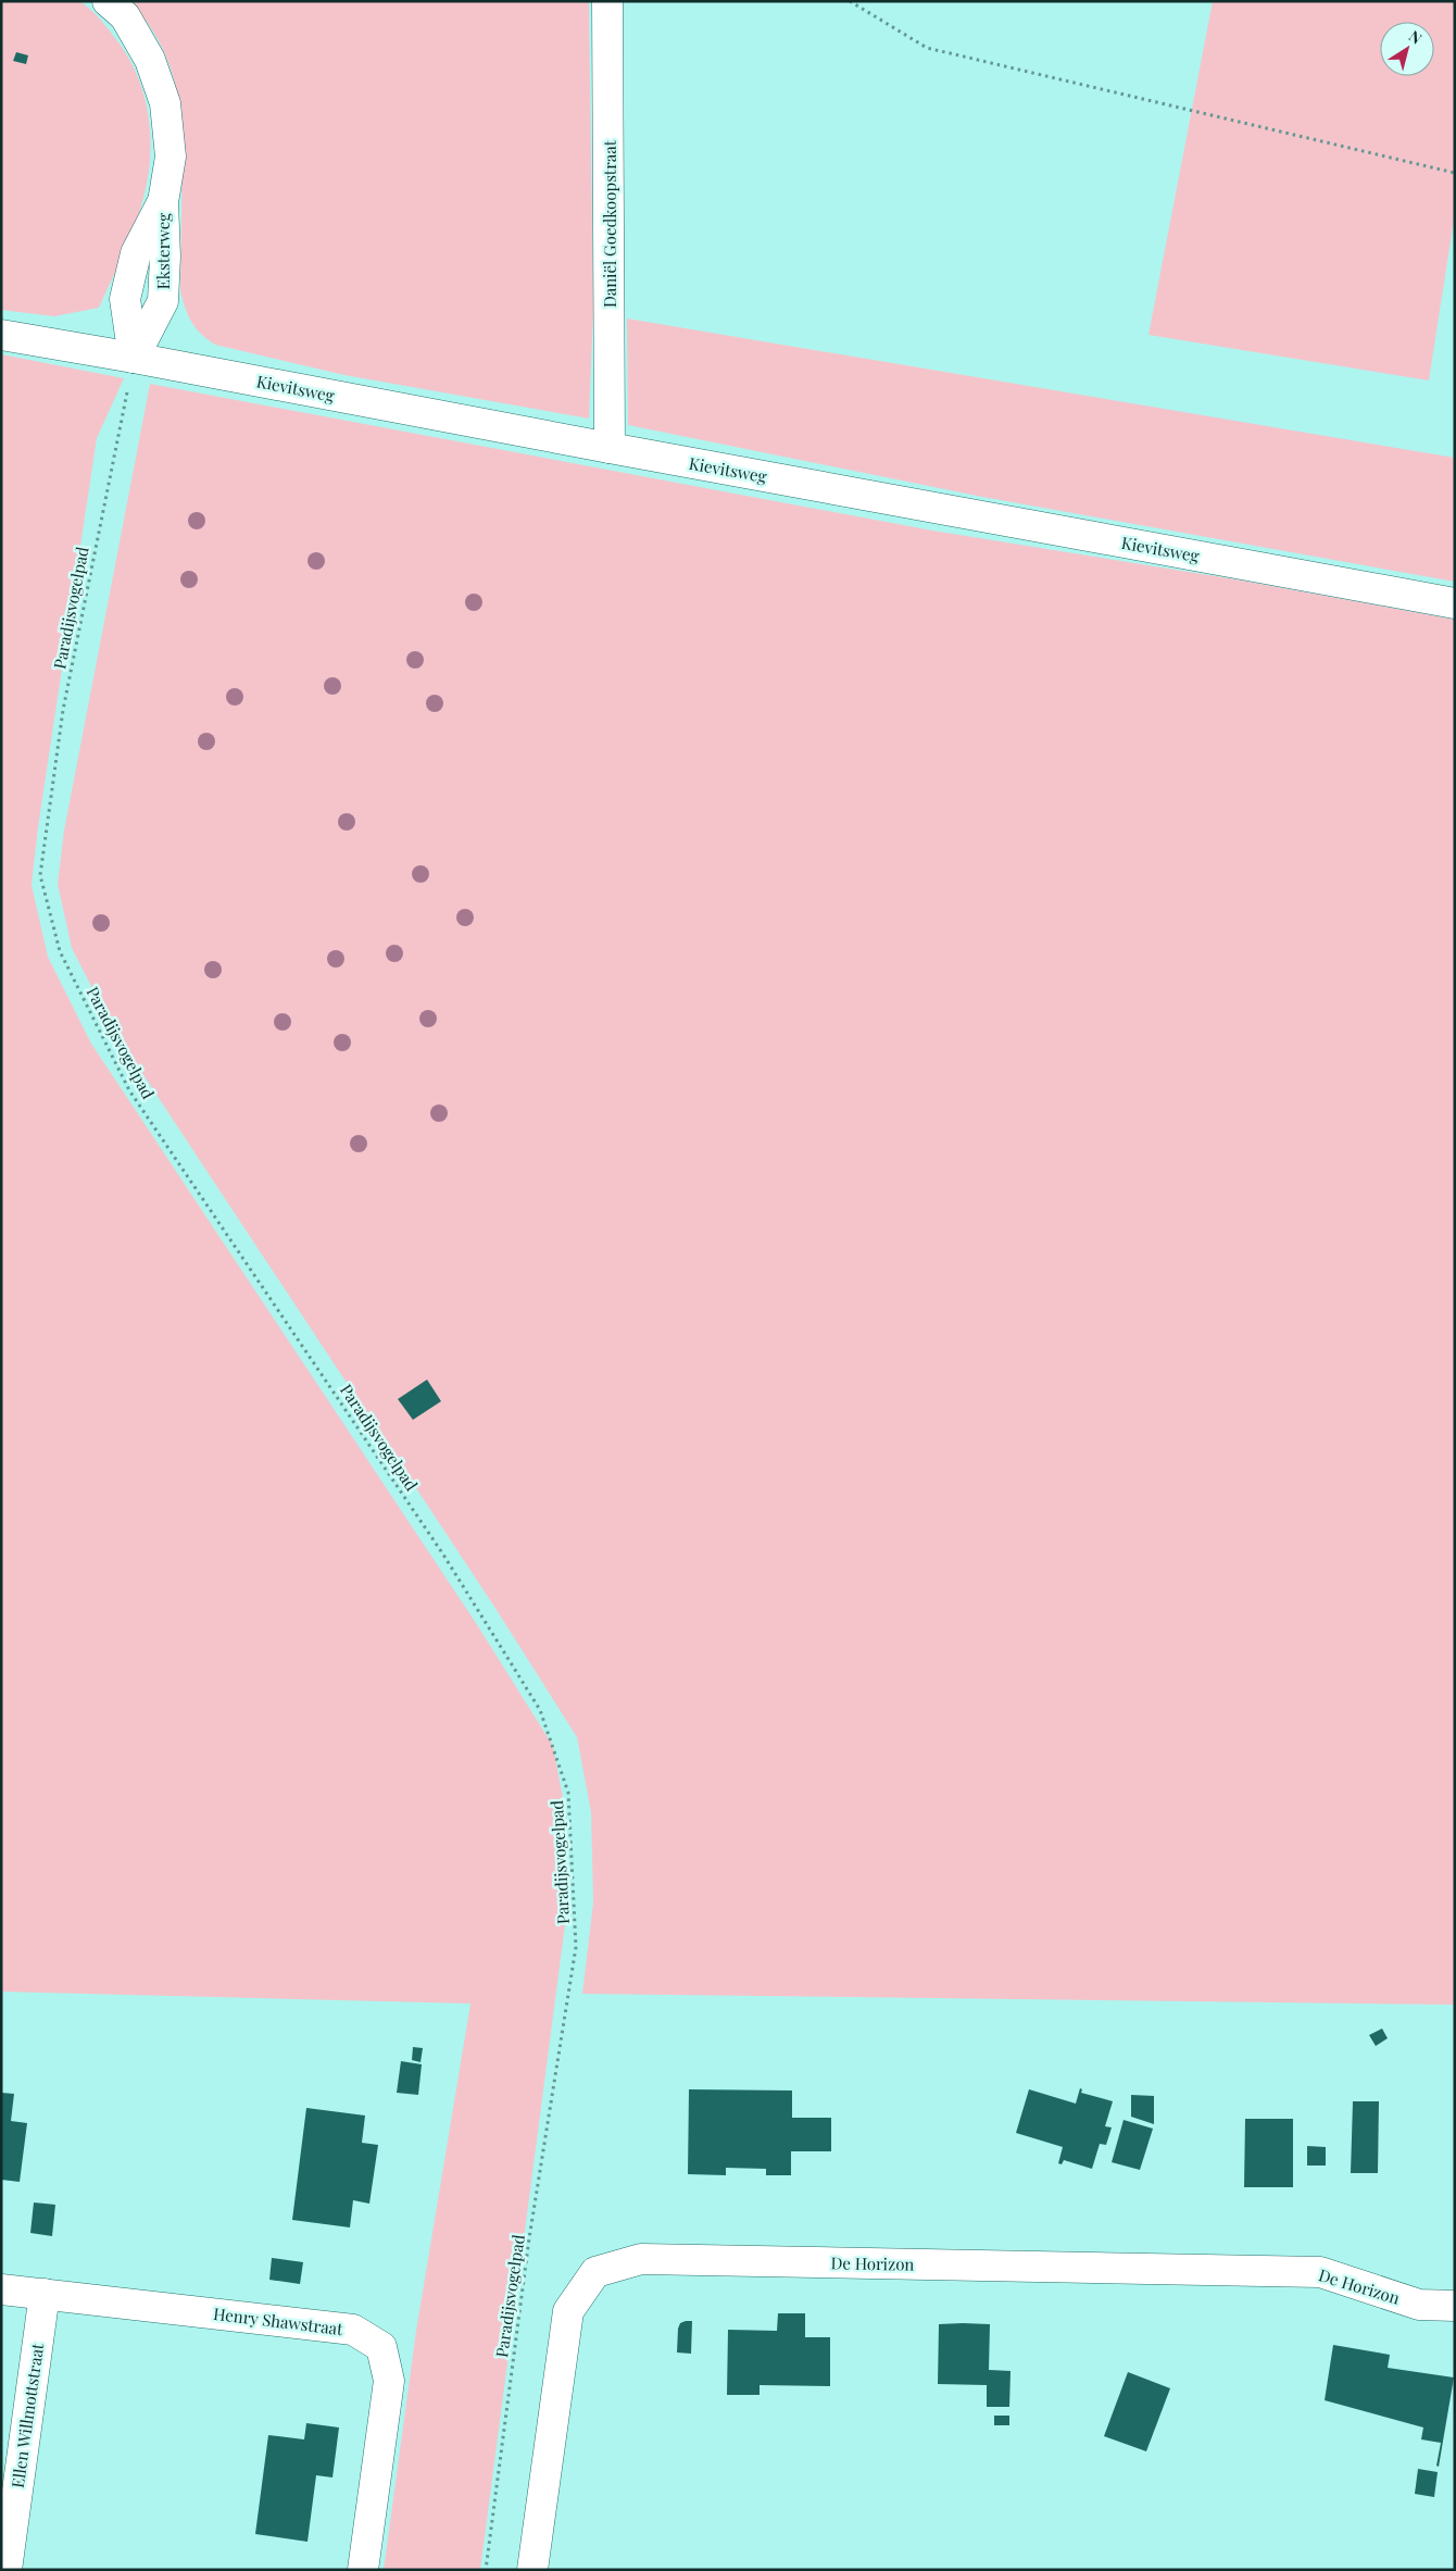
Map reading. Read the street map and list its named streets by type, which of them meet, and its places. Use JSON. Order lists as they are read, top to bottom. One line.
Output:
{"streets":{"street":["Daniël Goedkoopstraat","Eksterweg","Kievitsweg","De Horizon","Henry Shawstraat","Ellen Willmottstraat"],"path":["Paradijsvogelpad"]},"crossings":[["Daniël Goedkoopstraat","Kievitsweg"],["Eksterweg","Kievitsweg"],["Eksterweg","Paradijsvogelpad"],["Kievitsweg","Paradijsvogelpad"],["Henry Shawstraat","Ellen Willmottstraat"]],"north":"top right"}
